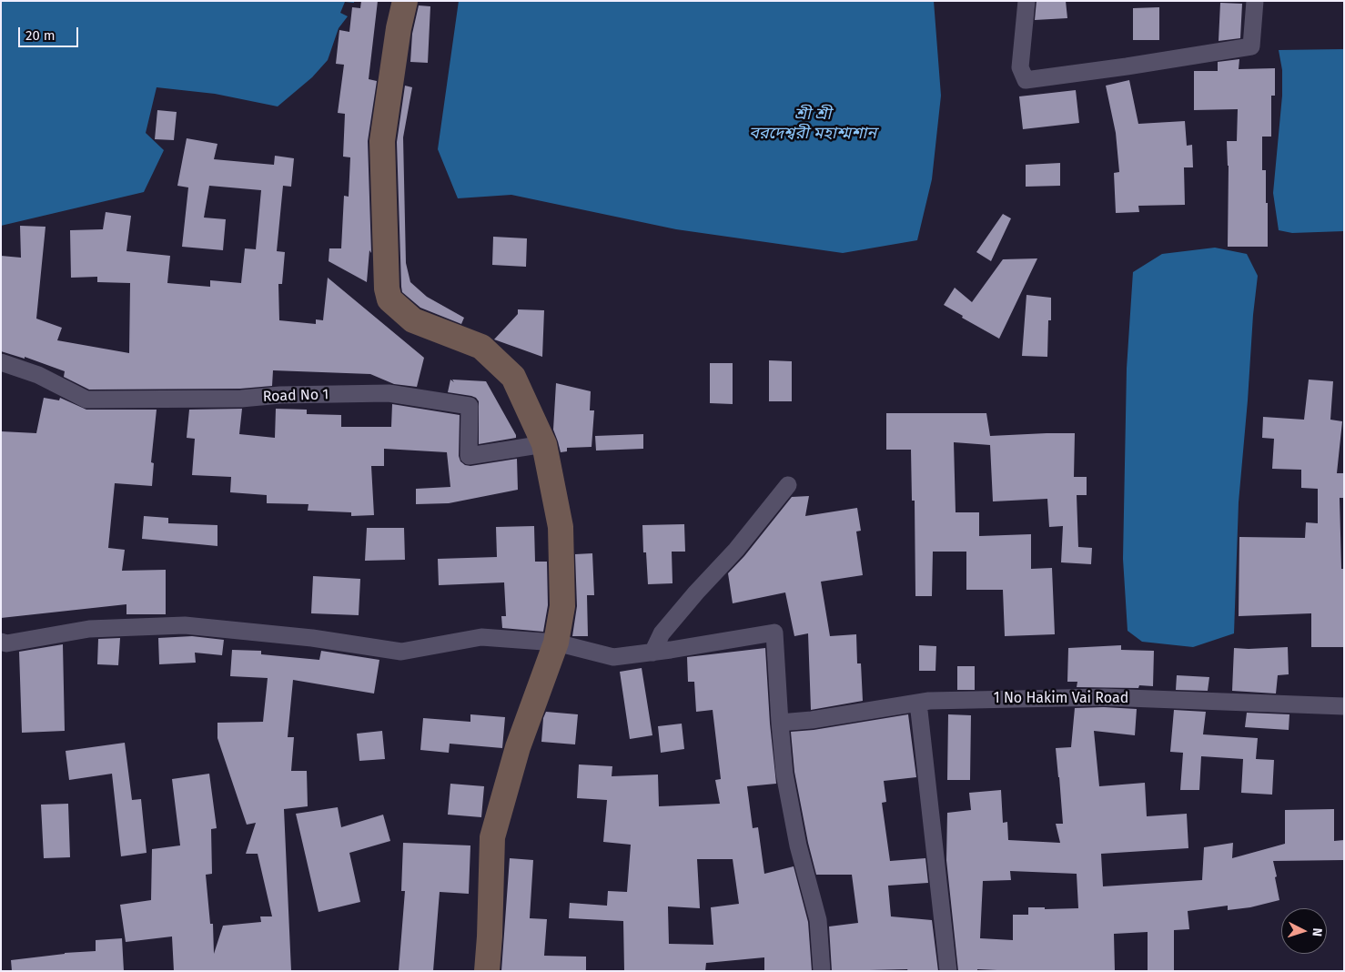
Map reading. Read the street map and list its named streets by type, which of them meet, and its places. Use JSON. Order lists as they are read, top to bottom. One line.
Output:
{"streets":{"street":["Road No 1","1 No Hakim Vai Road"]},"water":["শ্রী শ্রী বরদেশ্বরী মহাশ্মশান"],"scale_bar":"20 m","north":"right"}
